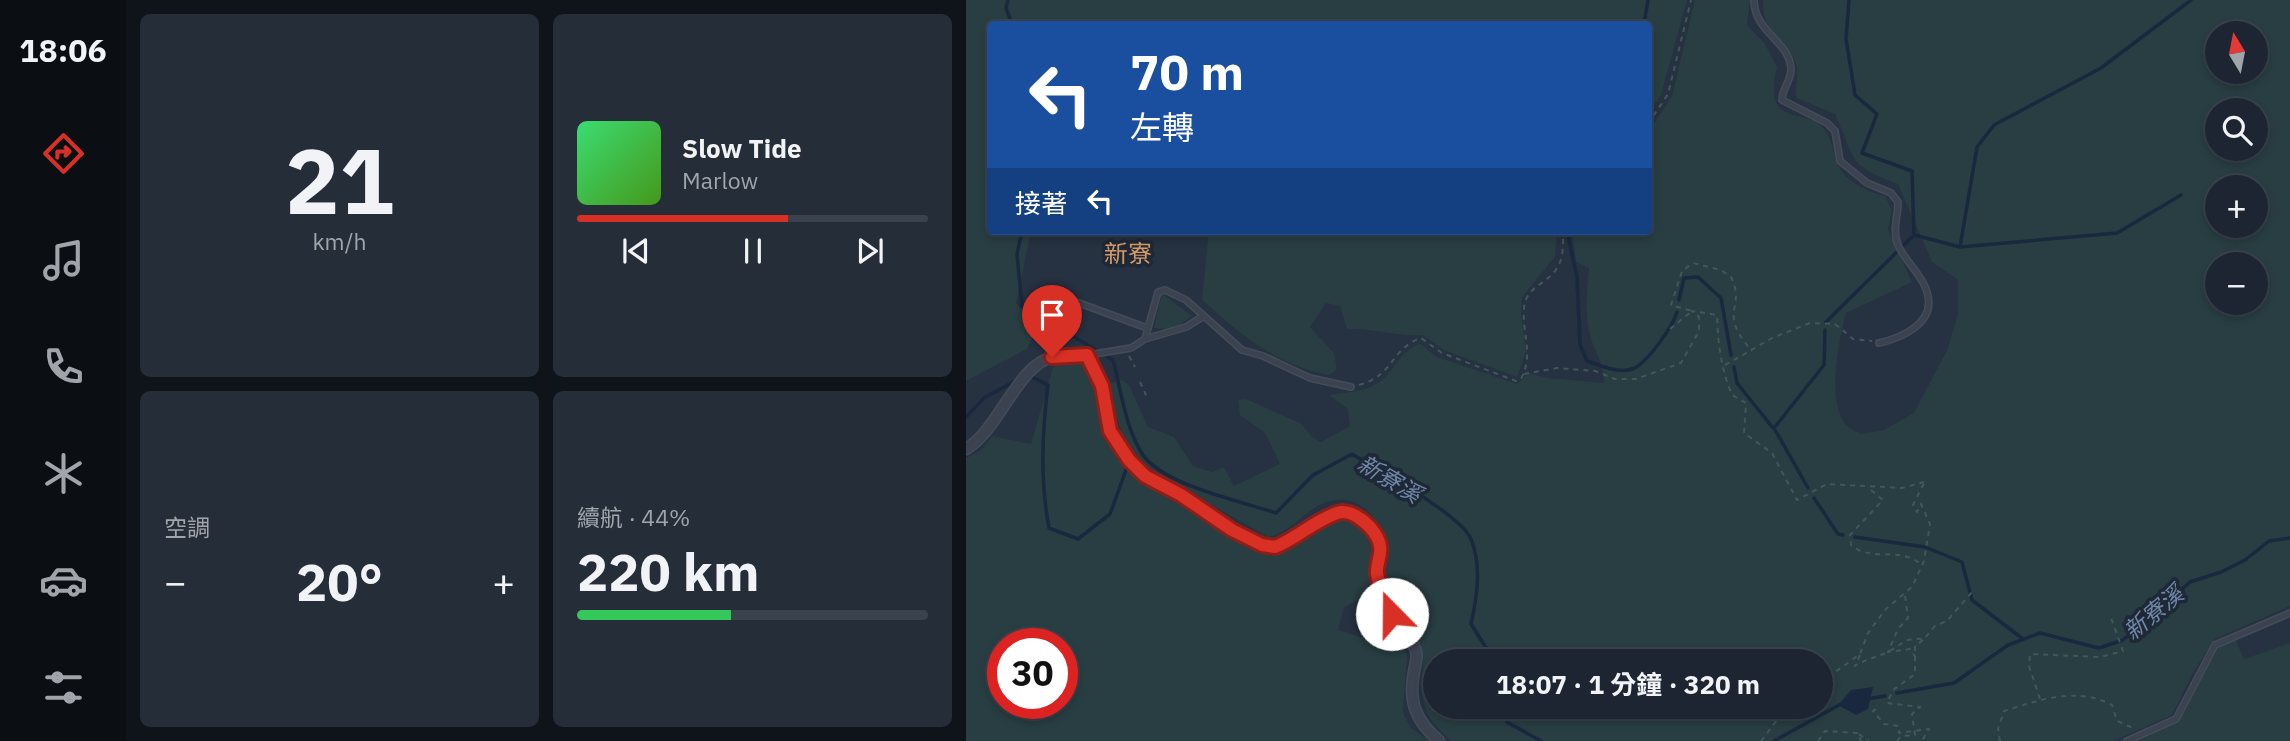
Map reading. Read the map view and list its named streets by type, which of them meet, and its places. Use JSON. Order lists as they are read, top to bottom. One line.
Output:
{"districts":["新寮"],"water":["新寮溪"],"north":"top","page":{"tabs":"18:06","tile":[["21","km/h"],"空調",["續航 · 44%","220 km"]],"map_buttons":["+","−"],"turn":["70 m","左轉"],"song":["Slow Tide","Marlow"],"then":"接著","heat":["−","20°","+"],"limit":"30","trip":"18:07 · 1 分鐘 · 320 m"}}
